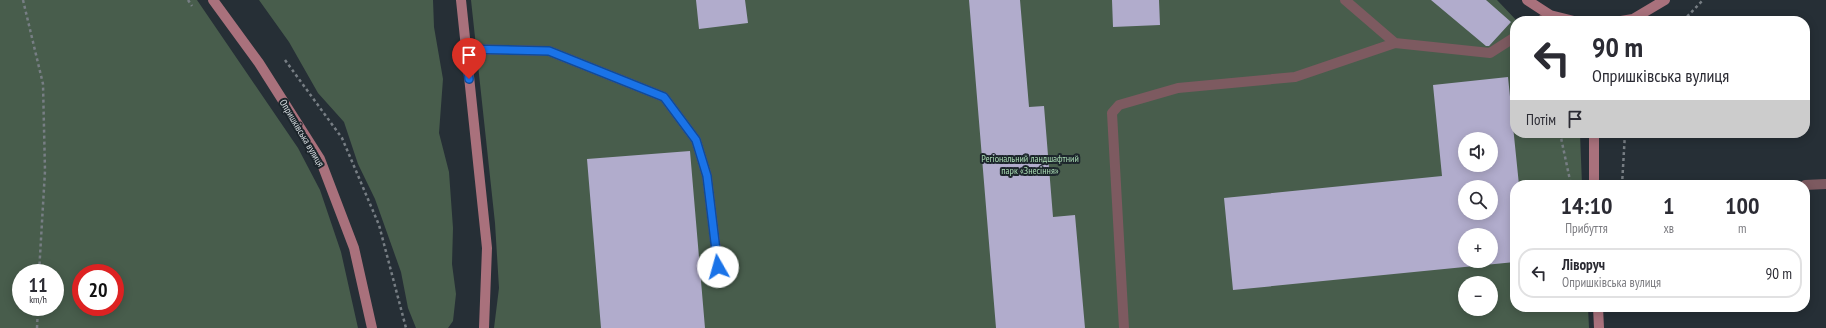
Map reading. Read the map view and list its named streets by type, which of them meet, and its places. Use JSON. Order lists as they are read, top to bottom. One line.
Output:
{"streets":{"main road":["Опришківська вулиця"]},"parks":["Регіональний ландшафтний парк «Знесіння»"],"page":{"turn":["90 m","Опришківська вулиця"],"then":"Потім","map_buttons":["+","−"],"eta":["14:10","Прибуття","1","хв","100","m"],"list":[{"name":"Ліворуч","note":"Опришківська вулиця","value":"90 m"}],"speed":"11 km/h","limit":"20"}}
